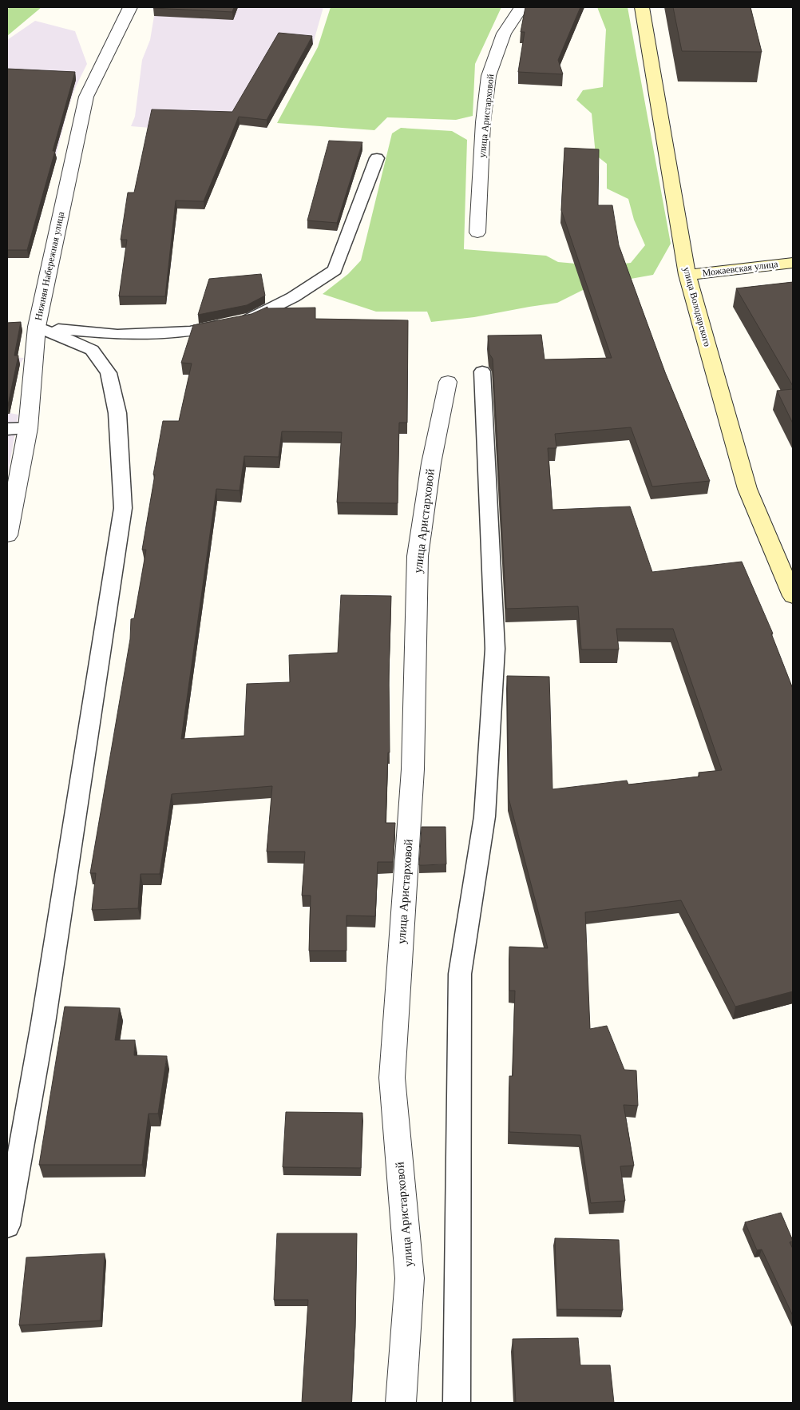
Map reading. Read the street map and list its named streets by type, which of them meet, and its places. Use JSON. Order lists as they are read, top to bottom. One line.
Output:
{"streets":{"street":["улица Аристарховой","Нижняя Набережная улица","Можаевская улица","улица Володарского"]},"crossings":[["Можаевская улица","улица Володарского"]]}
